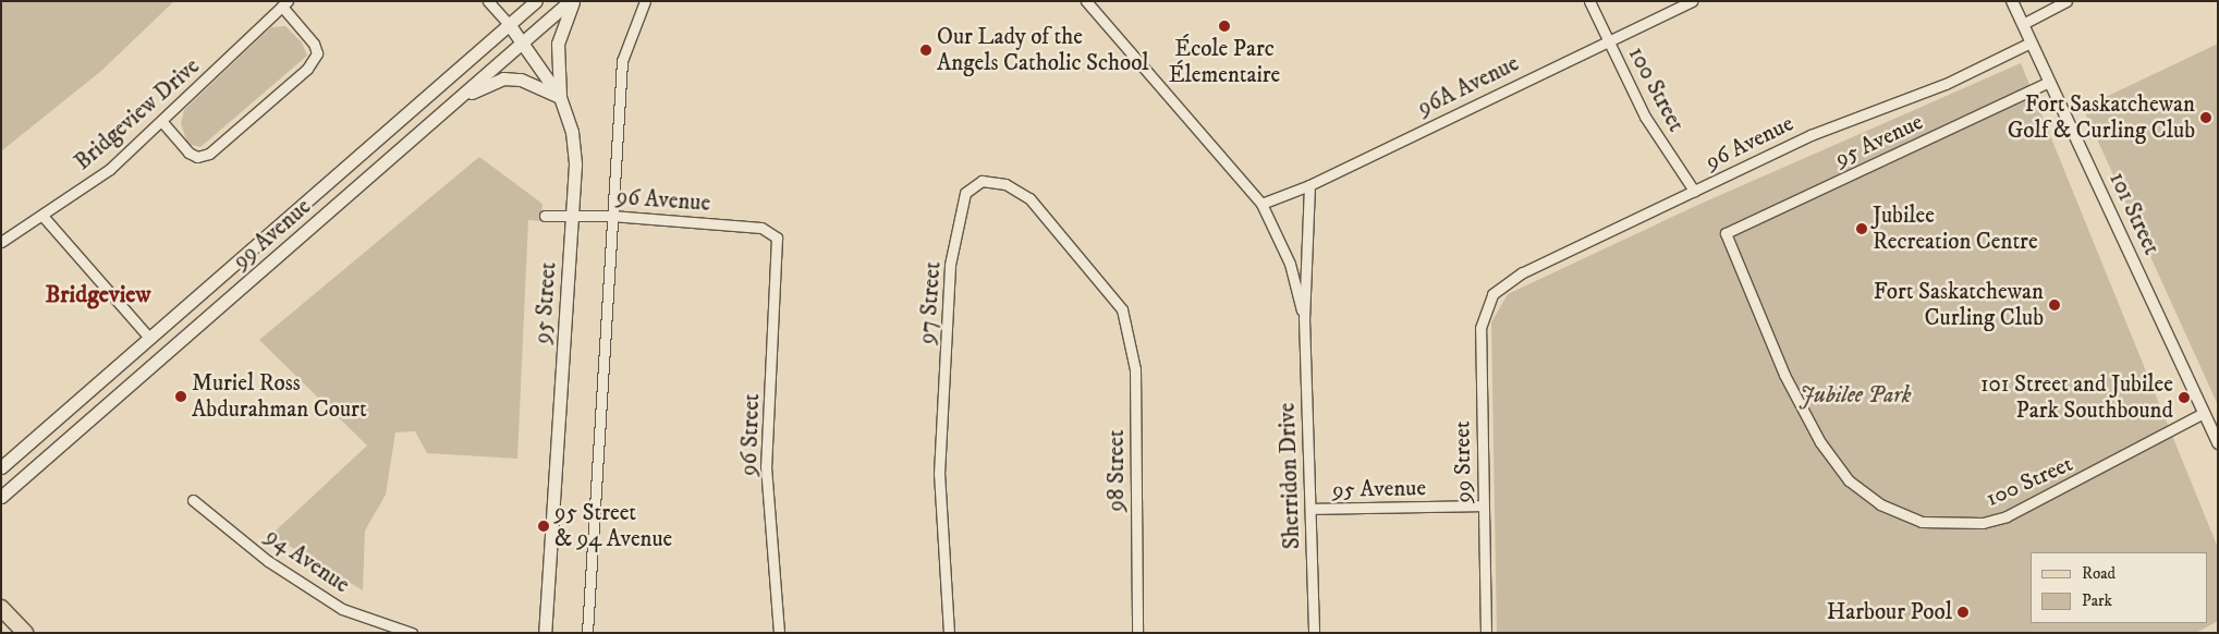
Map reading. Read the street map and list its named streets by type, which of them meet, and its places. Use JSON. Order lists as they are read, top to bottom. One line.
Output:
{"streets":{"main road":["99 Avenue","95 Street"],"street":["96A Avenue","100 Street","Bridgeview Drive","95 Avenue","96 Avenue","101 Street","97 Street","96 Street","99 Street","98 Street","Sherridon Drive","94 Avenue"]},"crossings":[["96A Avenue","100 Street"],["96A Avenue","Sherridon Drive"],["100 Street","95 Avenue"],["100 Street","96 Avenue"],["100 Street","101 Street"],["95 Avenue","101 Street"],["95 Avenue","99 Street"],["95 Avenue","Sherridon Drive"],["96 Avenue","101 Street"],["96 Avenue","95 Street"],["96 Avenue","96 Street"],["96 Avenue","99 Street"],["99 Avenue","95 Street"],["97 Street","98 Street"]],"districts":["Bridgeview"],"parks":["Jubilee Park"],"places":["École Parc Élementaire","Our Lady of the Angels Catholic School","Fort Saskatchewan Golf & Curling Club","Jubilee Recreation Centre","Fort Saskatchewan Curling Club","Muriel Ross Abdurahman Court","101 Street and Jubilee Park Southbound","95 Street & 94 Avenue","Harbour Pool"],"legend":["Road","Park"]}
